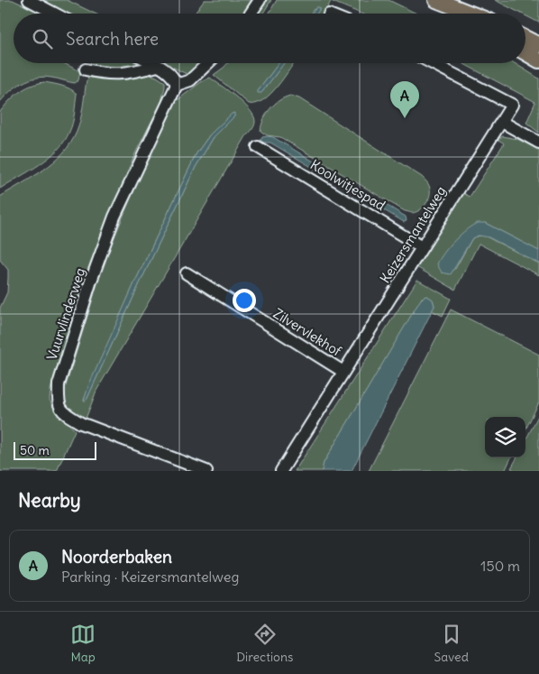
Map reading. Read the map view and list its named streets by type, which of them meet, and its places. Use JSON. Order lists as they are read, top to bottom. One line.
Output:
{"streets":{"street":["Koolwitjespad","Keizersmantelweg","Vuurvlinderweg","Zilvervlekhof"]},"crossings":[["Koolwitjespad","Keizersmantelweg"],["Keizersmantelweg","Zilvervlekhof"]],"scale_bar":"50 m","page":{"search":"Search here","pins":"A","scale":"50 m","heading":"Nearby","list":[{"mark":"A","name":"Noorderbaken","note":"Parking · Keizersmantelweg","value":"150 m"}],"nav":["Map","Directions","Saved"]}}
